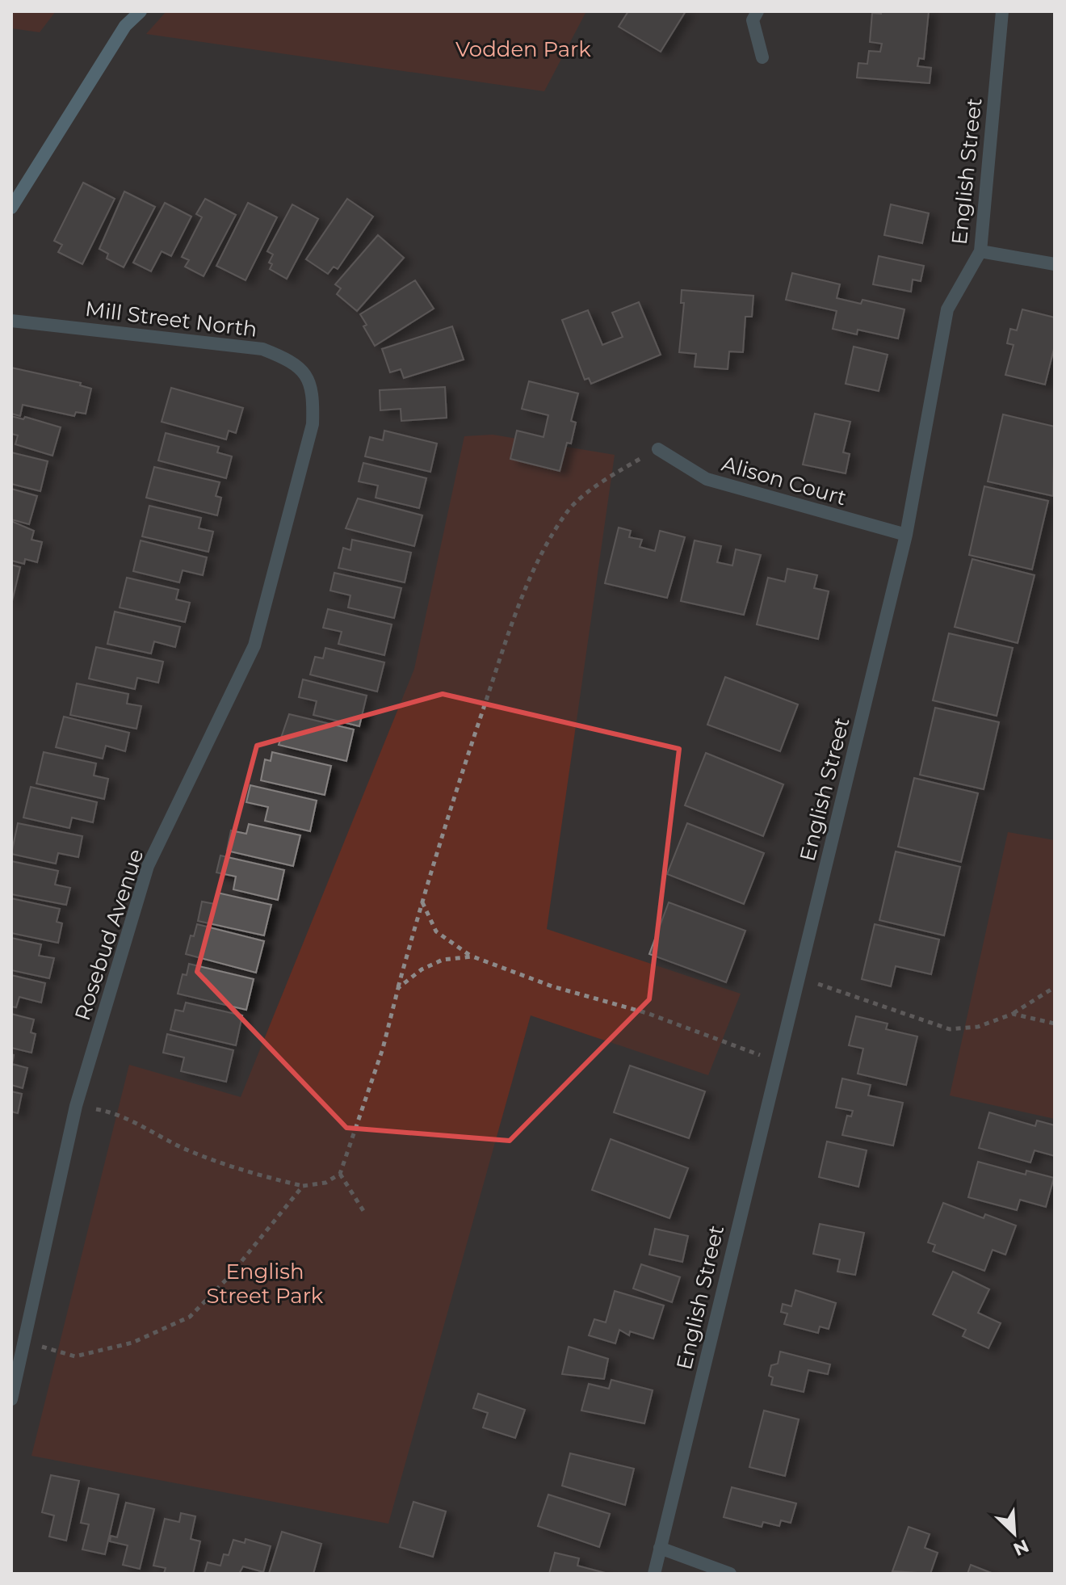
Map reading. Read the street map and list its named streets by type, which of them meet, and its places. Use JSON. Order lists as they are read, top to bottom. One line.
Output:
{"streets":{"street":["English Street","Mill Street North","Alison Court","Rosebud Avenue"]},"crossings":[["English Street","Alison Court"],["Mill Street North","Rosebud Avenue"]],"parks":["Vodden Park","English Street Park"],"north":"bottom right"}
